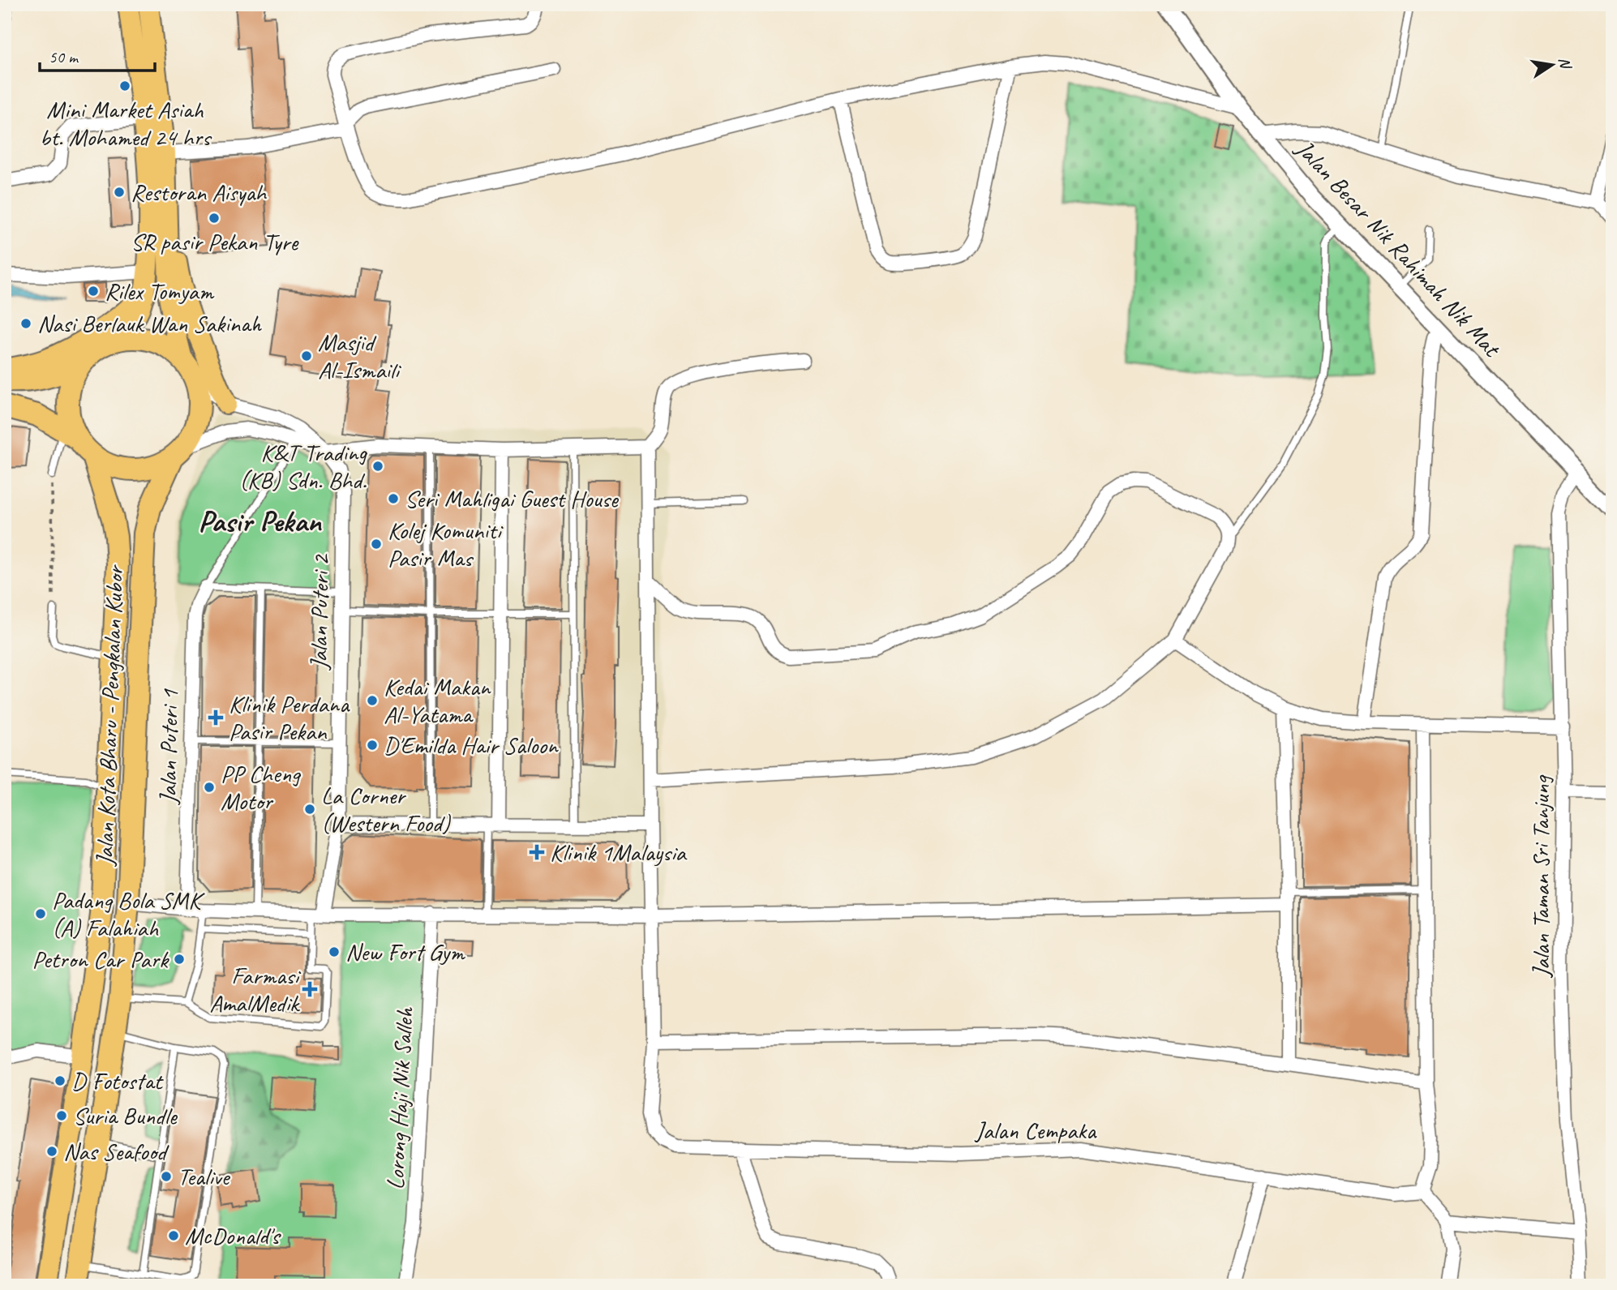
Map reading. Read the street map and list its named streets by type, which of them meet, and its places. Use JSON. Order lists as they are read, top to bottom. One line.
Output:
{"streets":{"highway":["Jalan Kota Bharu - Pengkalan Kubor"],"street":["Jalan Besar Nik Rahimah Nik Mat","Jalan Puteri 2","Jalan Puteri 1","Jalan Taman Sri Tanjung","Lorong Haji Nik Salleh","Jalan Cempaka"]},"crossings":[["Jalan Besar Nik Rahimah Nik Mat","Jalan Taman Sri Tanjung"]],"districts":["Pasir Pekan"],"places":{"other":["Mini Market Asiah bt. Mohamed 24 hrs","Restoran Aisyah","SR pasir Pekan Tyre","Rilex Tomyam","Nasi Berlauk Wan Sakinah","Masjid Al-Ismaili","K&T Trading (KB) Sdn. Bhd.","Seri Mahligai Guest House","Kolej Komuniti Pasir Mas","Kedai Makan Al-Yatama","D'Emilda Hair Saloon","PP Cheng Motor","La Corner (Western Food)","Padang Bola SMK (A) Falahiah","New Fort Gym","Petron Car Park","D Fotostat","Suria Bundle","Nas Seafood","Tealive","McDonald's"],"health":["Klinik Perdana Pasir Pekan","Klinik 1Malaysia","Farmasi AmalMedik"]},"scale_bar":"50 m","north":"right"}
